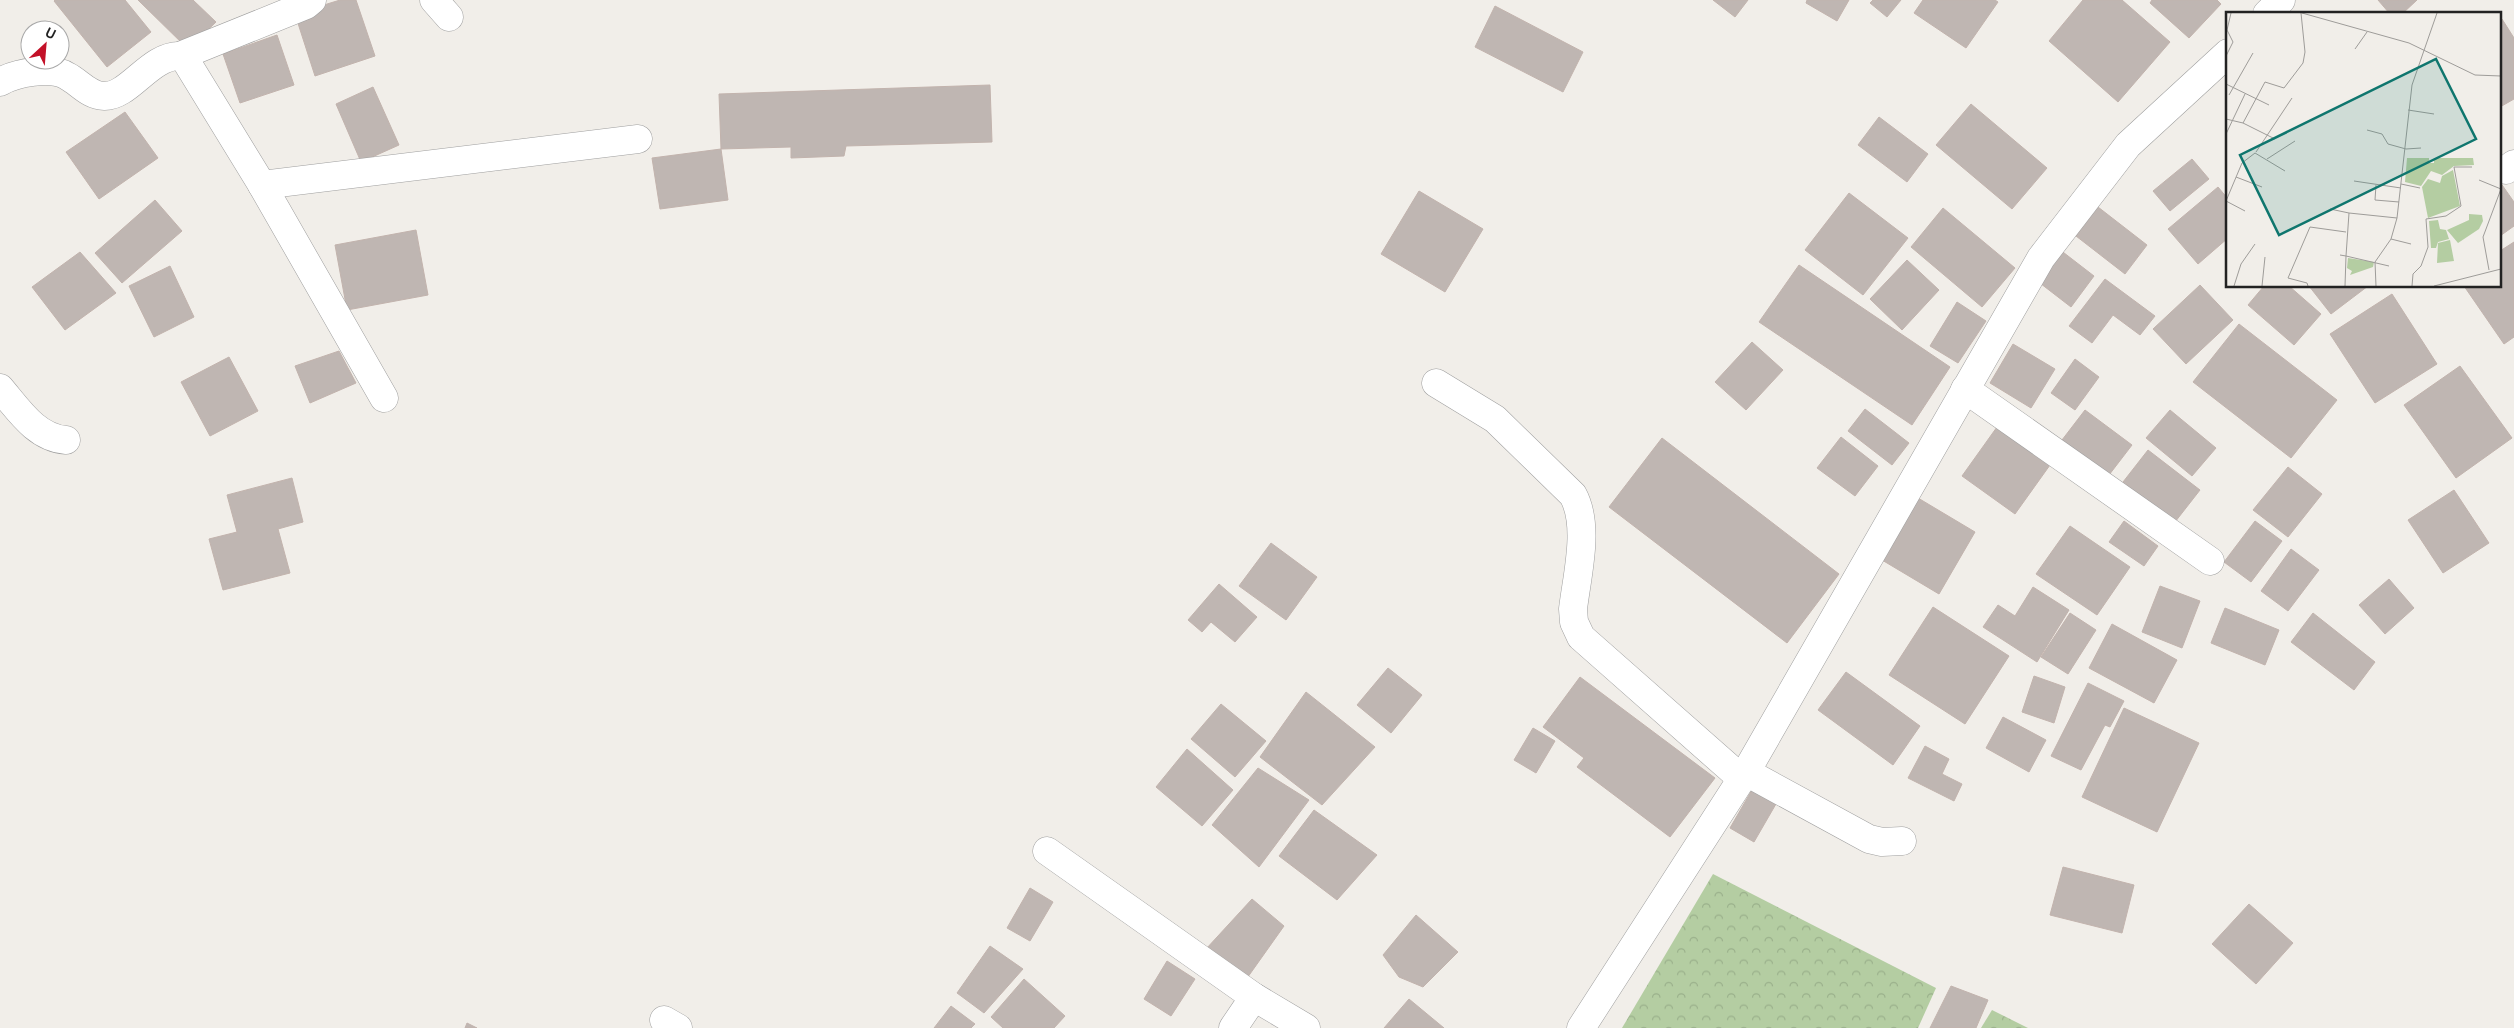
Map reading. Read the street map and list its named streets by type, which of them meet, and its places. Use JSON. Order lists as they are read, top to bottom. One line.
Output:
{"north":"top right"}
